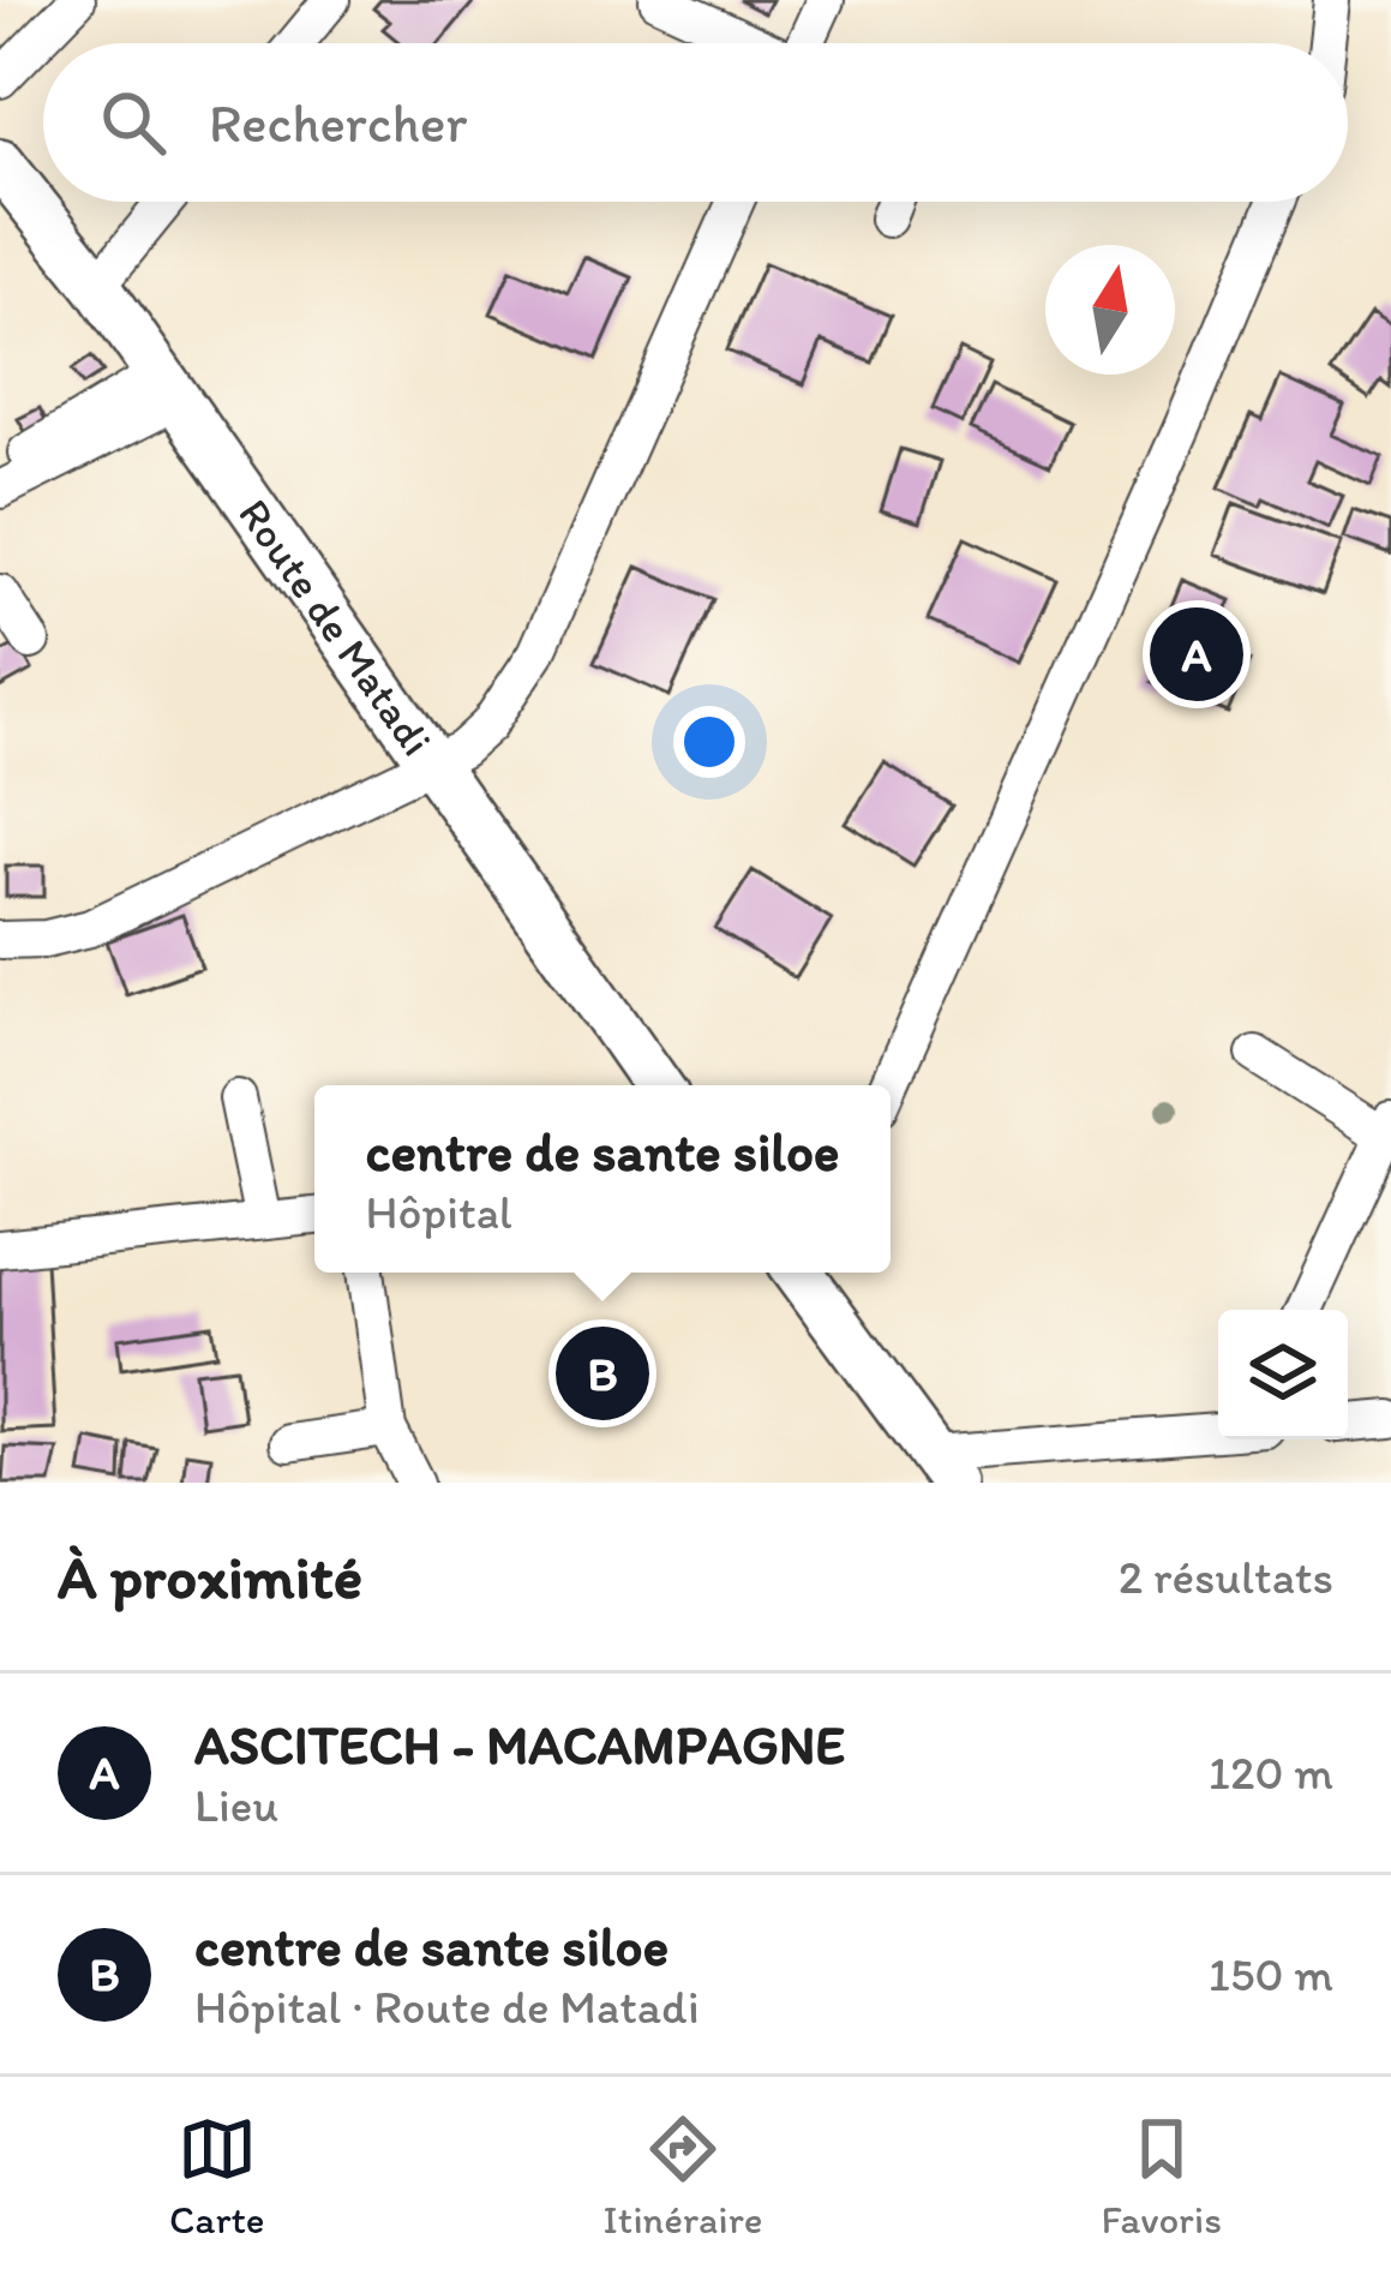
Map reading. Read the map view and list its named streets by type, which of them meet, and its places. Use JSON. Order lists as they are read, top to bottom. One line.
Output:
{"streets":{"main road":["Route de Matadi"]},"north":"top","page":{"search":"Rechercher","pins":["A","B"],"popup":["centre de sante siloe","Hôpital"],"heading":["À proximité","2 résultats"],"list":[{"mark":"A","name":"ASCITECH - MACAMPAGNE","note":"Lieu","value":"120 m"},{"mark":"B","name":"centre de sante siloe","note":"Hôpital · Route de Matadi","value":"150 m"}],"nav":["Carte","Itinéraire","Favoris"]}}
